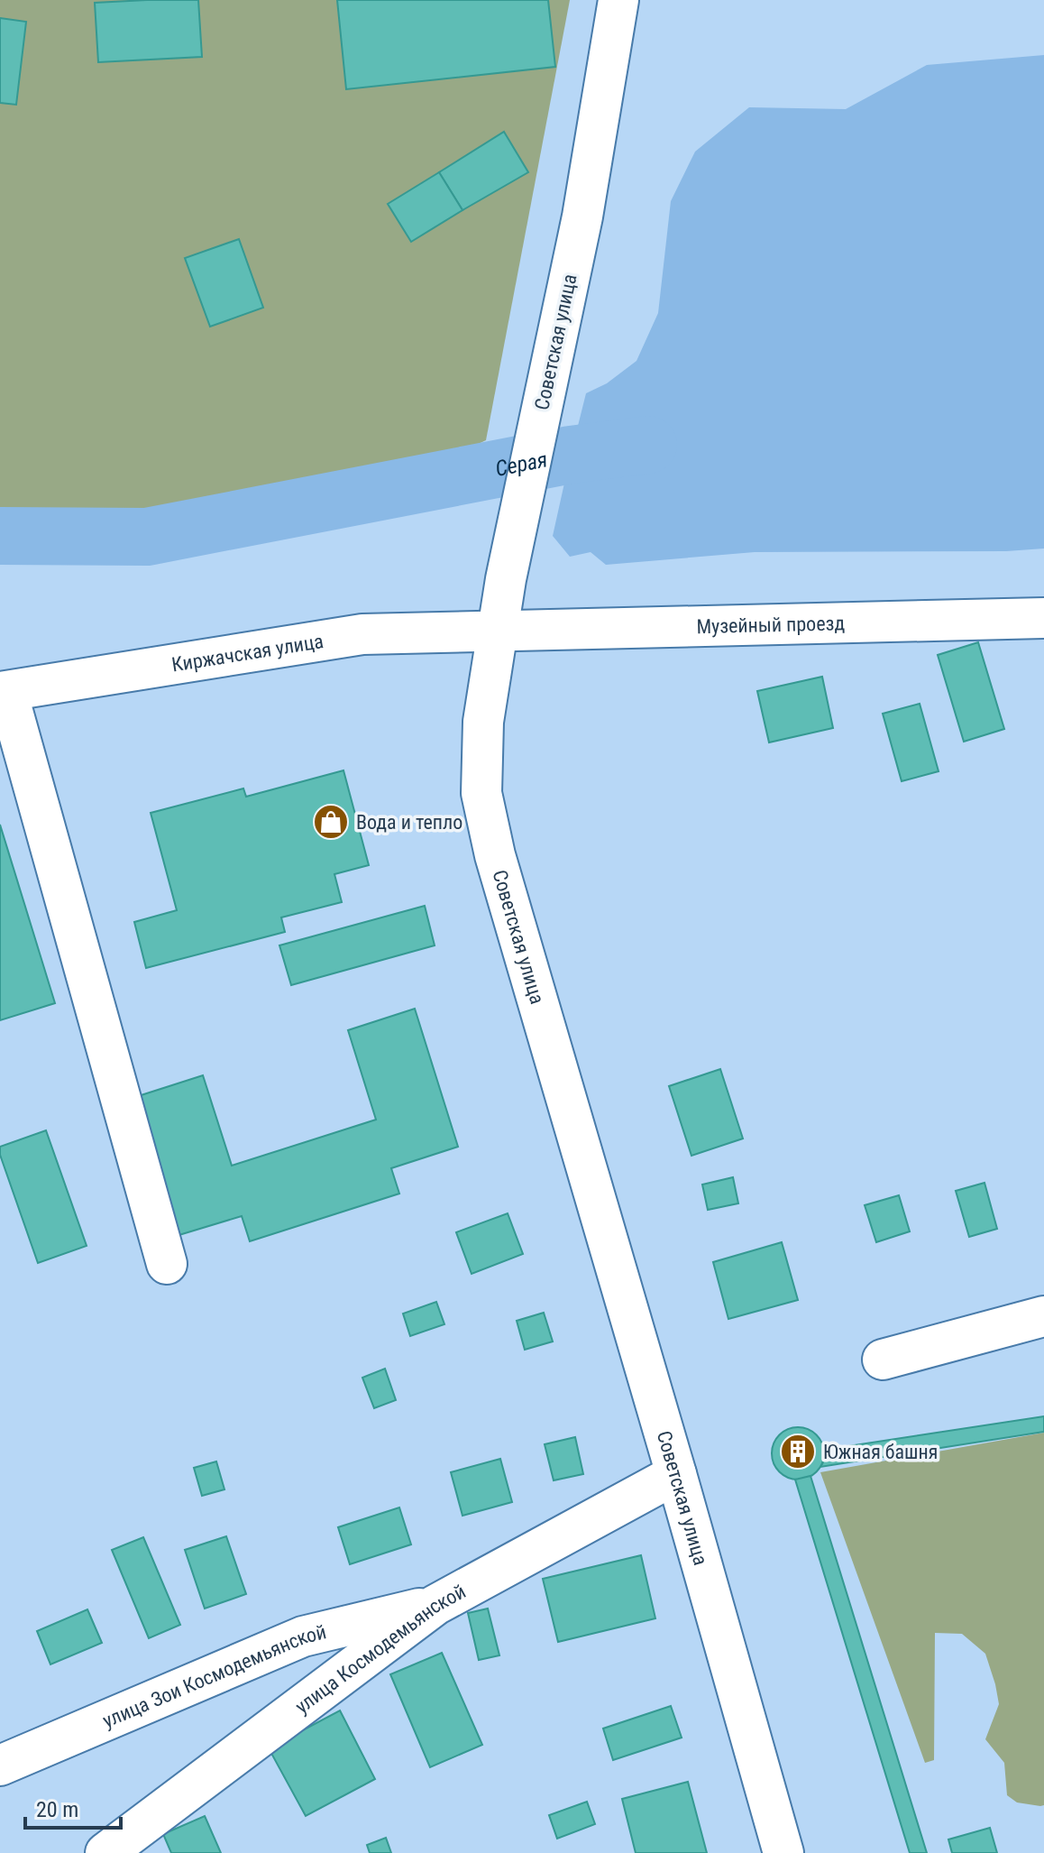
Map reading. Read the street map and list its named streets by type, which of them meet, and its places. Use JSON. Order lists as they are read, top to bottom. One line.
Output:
{"streets":{"main road":["Советская улица","Музейный проезд","Киржачская улица","улица Космодемьянской","улица Зои Космодемьянской"]},"crossings":[["Советская улица","Музейный проезд"],["Советская улица","Киржачская улица"],["Советская улица","улица Космодемьянской"],["Музейный проезд","Киржачская улица"],["улица Космодемьянской","улица Зои Космодемьянской"]],"water":["Серая"],"places":{"shop":["Вода и тепло"],"building":["Южная башня"]},"scale_bar":"20 m"}
